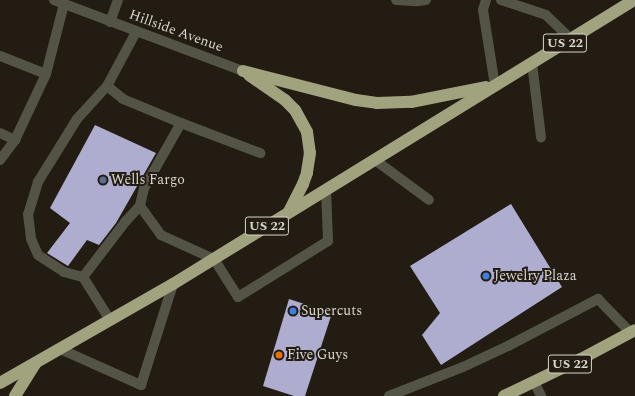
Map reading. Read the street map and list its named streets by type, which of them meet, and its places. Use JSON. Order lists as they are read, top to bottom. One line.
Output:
{"streets":{"highway":["US 22"],"street":["Hillside Avenue"]},"places":["Wells Fargo","Jewelry Plaza","Supercuts","Five Guys"]}
